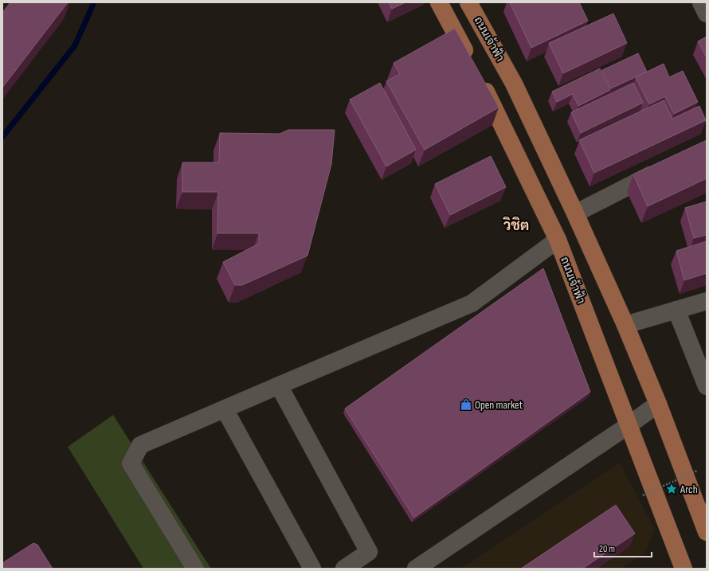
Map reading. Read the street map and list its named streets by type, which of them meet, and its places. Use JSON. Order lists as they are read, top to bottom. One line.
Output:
{"streets":{"main road":["ถนนเจ้าฟ้า"]},"districts":["วิชิต"],"places":{"shop":["Open market"],"place":["Arch"]},"scale_bar":"20 m"}
